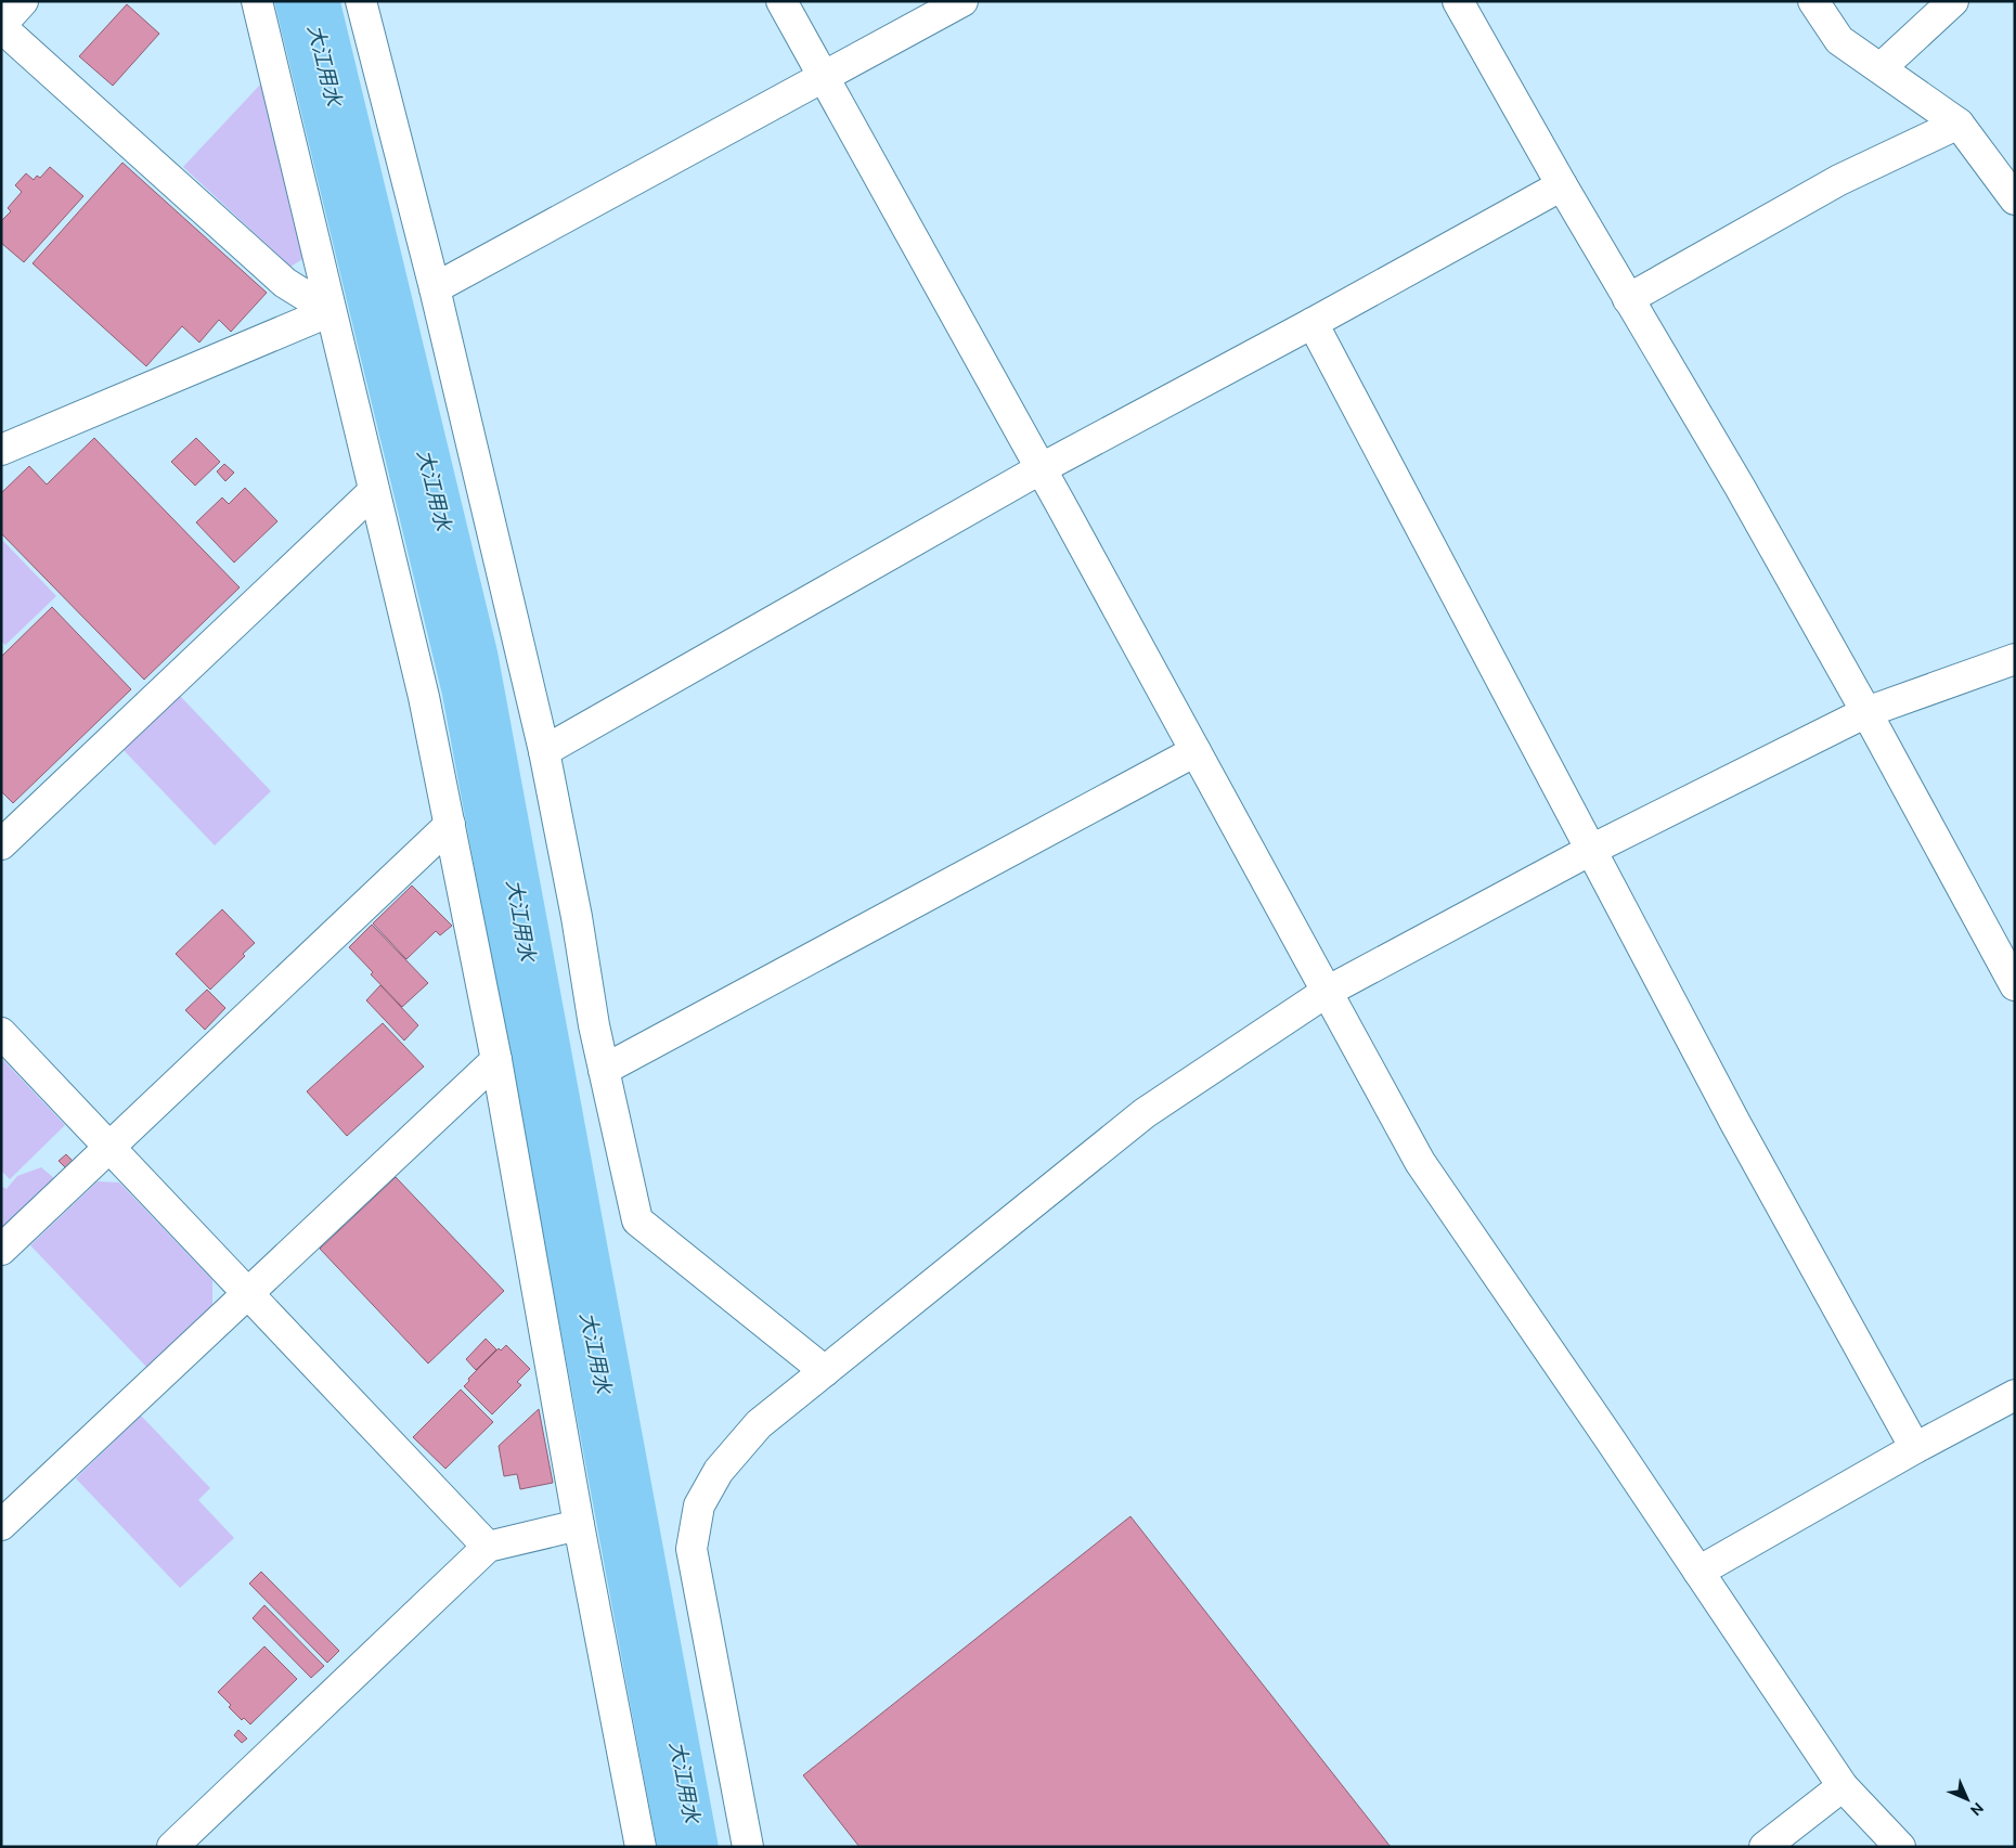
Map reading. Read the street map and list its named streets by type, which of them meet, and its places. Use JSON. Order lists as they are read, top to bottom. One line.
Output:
{"water":["大江用水"],"north":"bottom right"}
